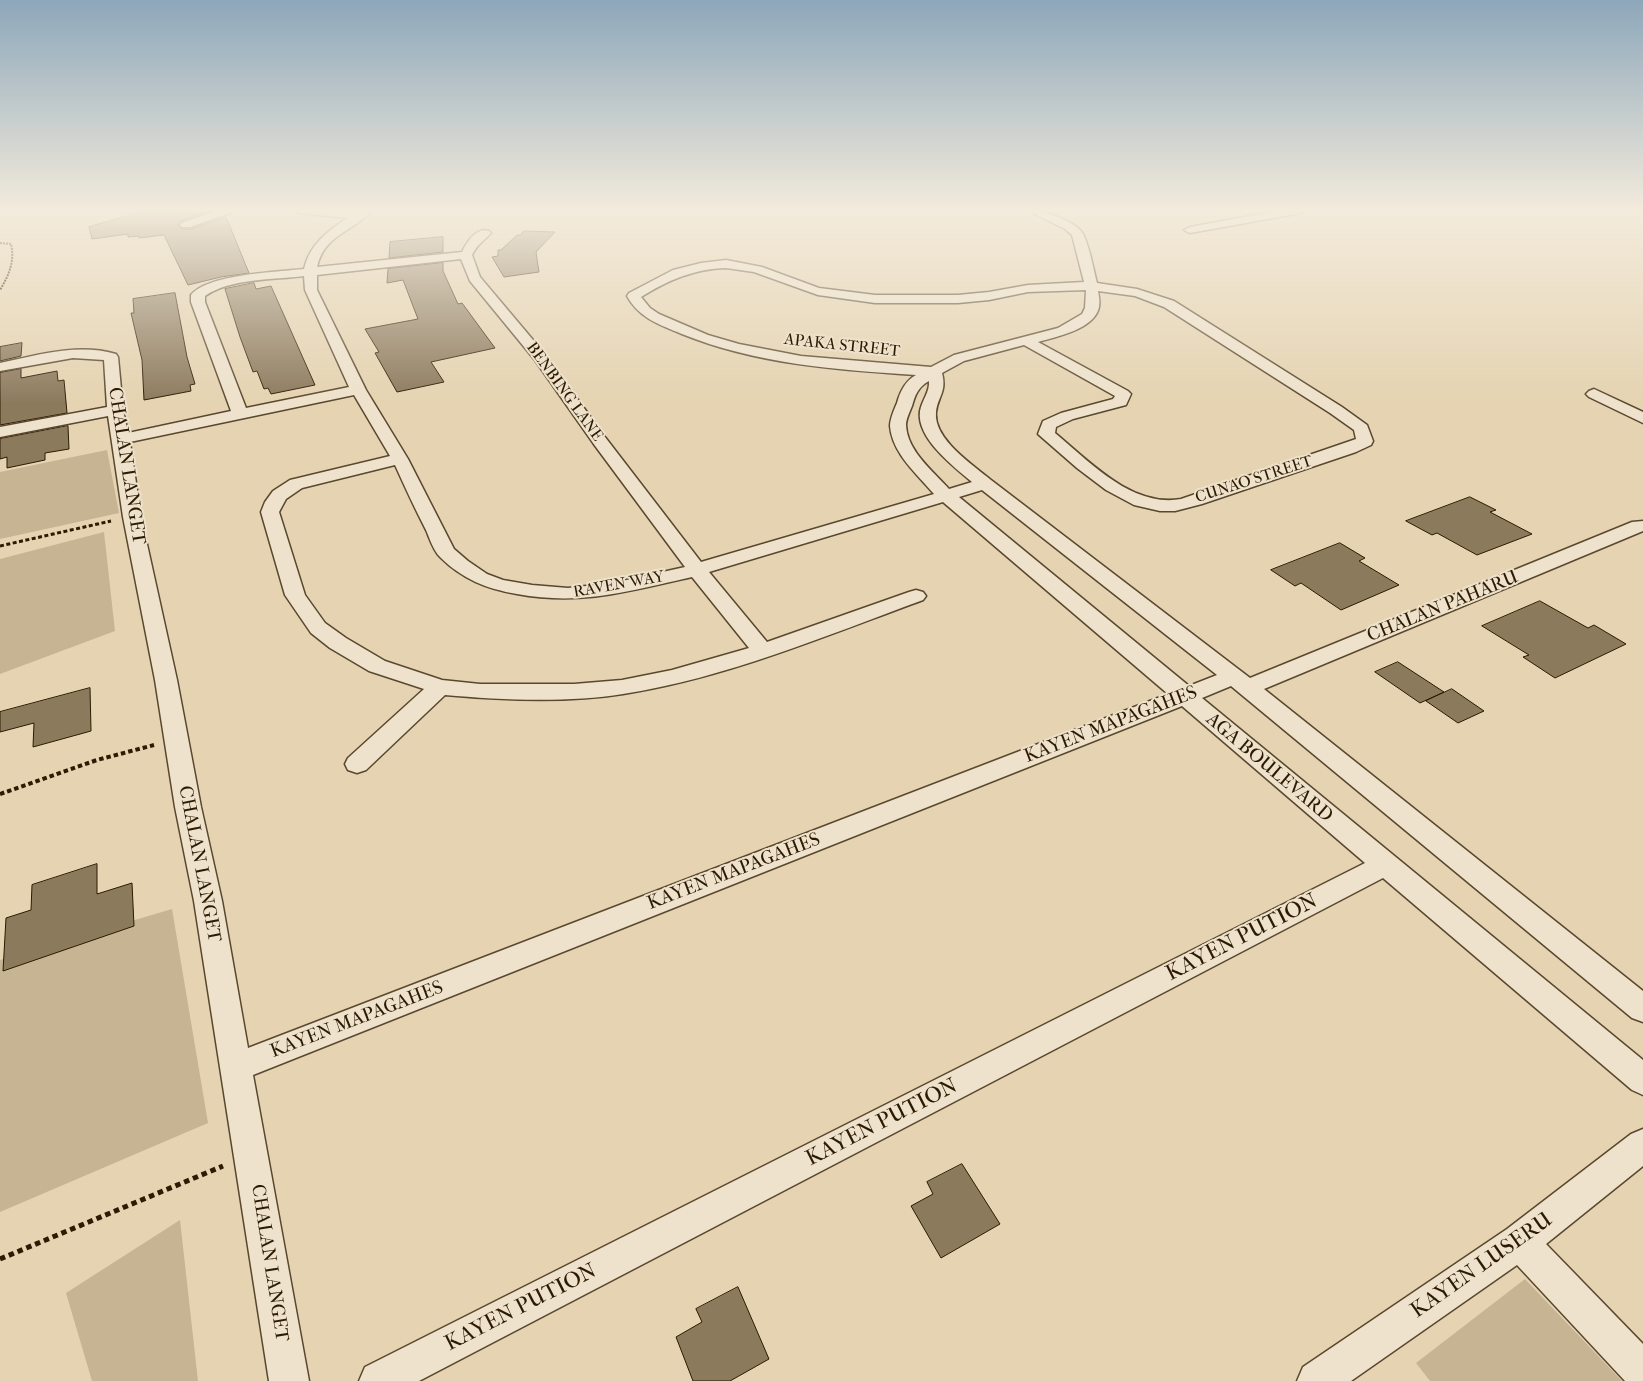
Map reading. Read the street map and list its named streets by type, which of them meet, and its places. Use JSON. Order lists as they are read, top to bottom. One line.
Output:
{"streets":{"street":["APAKA STREET","BENBING LANE","CHALAN LANGET","CUNAO STREET","RAVEN WAY","CHALAN PAHARU","KAYEN MAPAGAHES","AGA BOULEVARD","KAYEN PUTION","KAYEN LUSERU"]},"crossings":[["APAKA STREET","CUNAO STREET"],["APAKA STREET","AGA BOULEVARD"],["BENBING LANE","RAVEN WAY"],["CHALAN LANGET","KAYEN MAPAGAHES"],["CUNAO STREET","AGA BOULEVARD"],["RAVEN WAY","AGA BOULEVARD"],["CHALAN PAHARU","KAYEN MAPAGAHES"],["KAYEN MAPAGAHES","AGA BOULEVARD"],["AGA BOULEVARD","KAYEN PUTION"]]}
